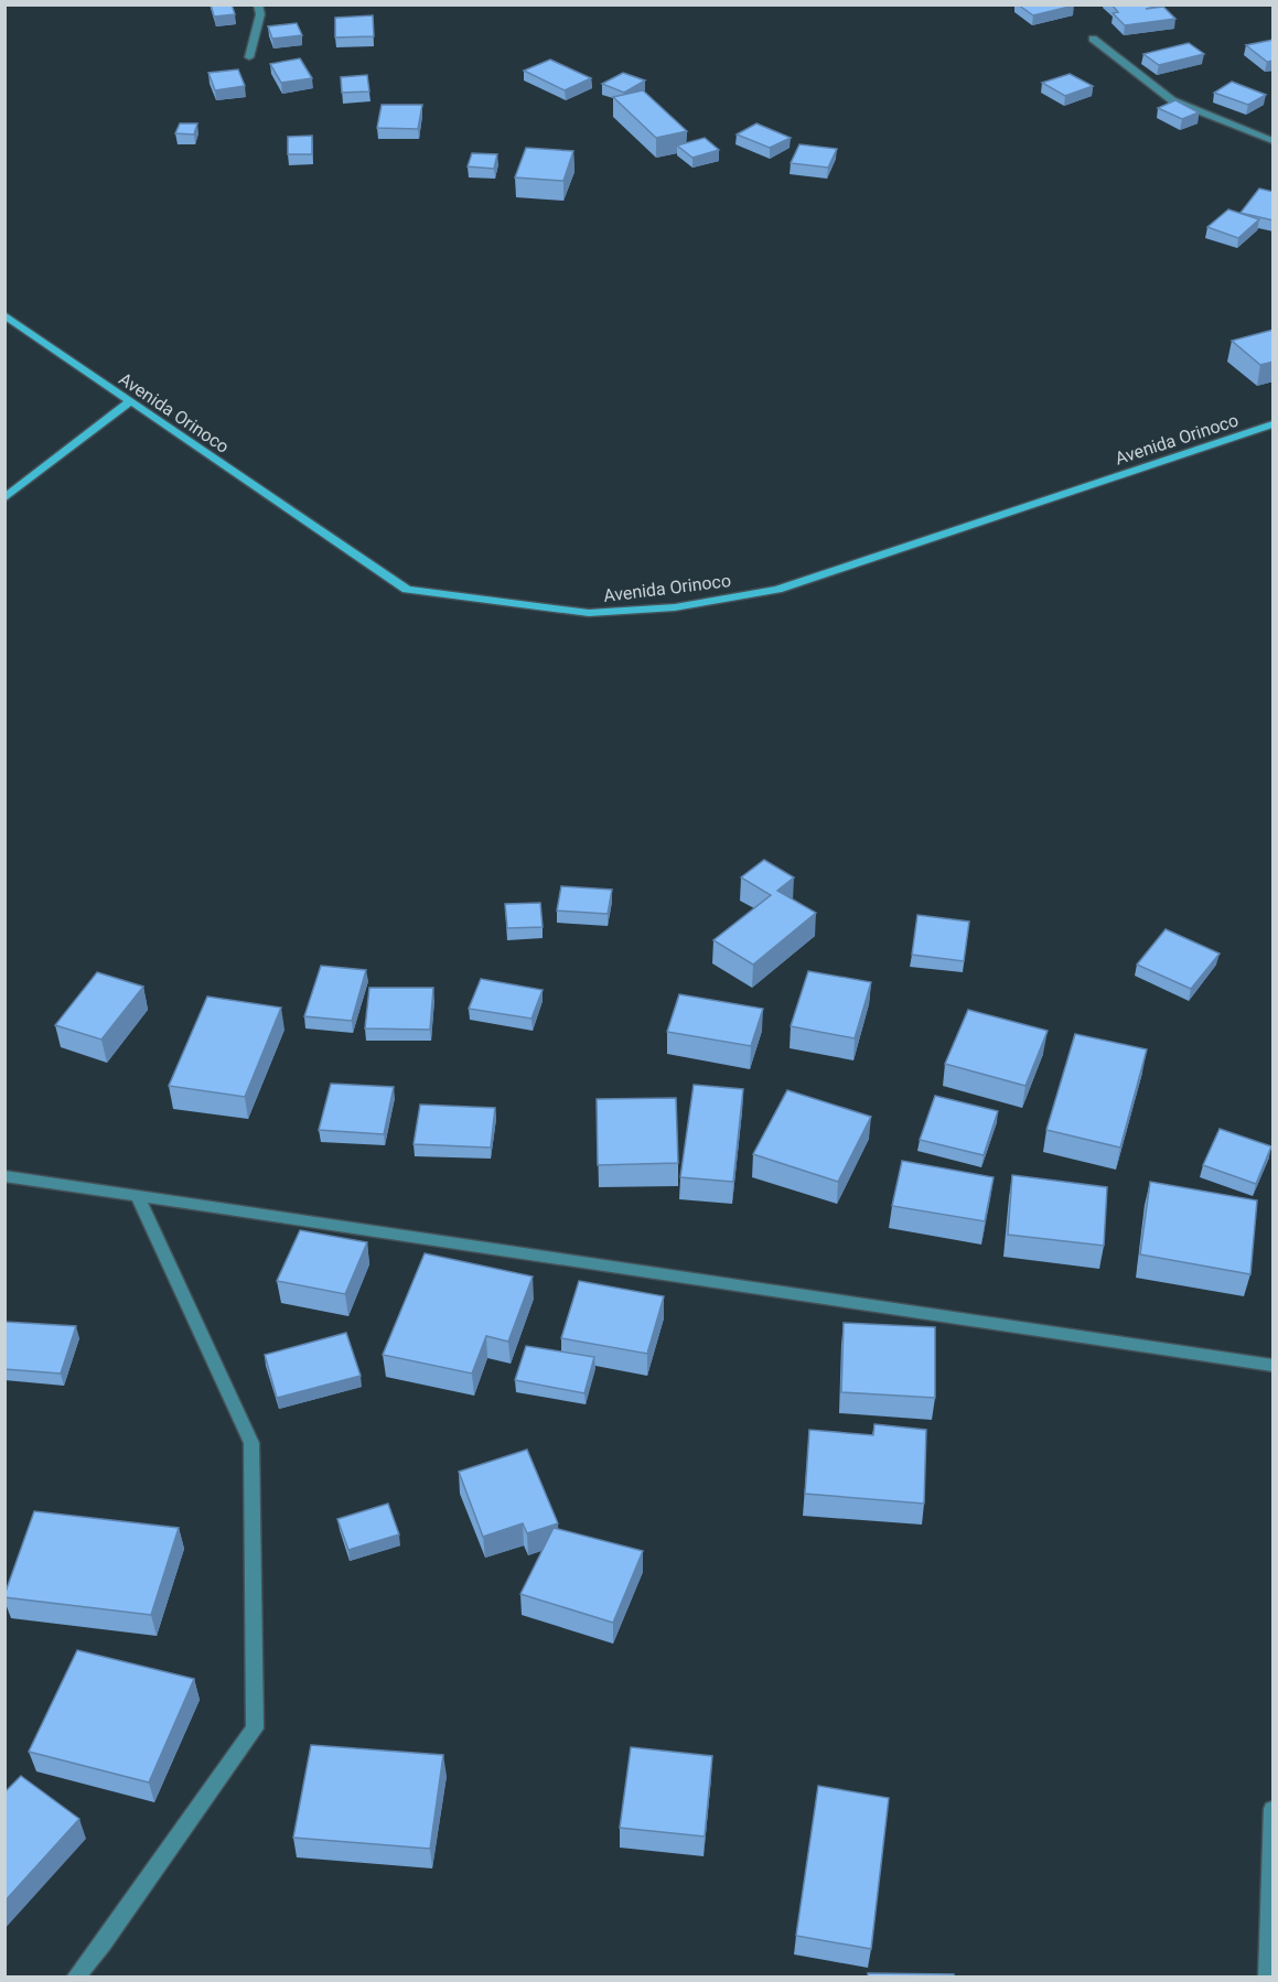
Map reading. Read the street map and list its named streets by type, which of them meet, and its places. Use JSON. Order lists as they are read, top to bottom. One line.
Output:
{"streets":{"main road":["Avenida Orinoco"]}}
